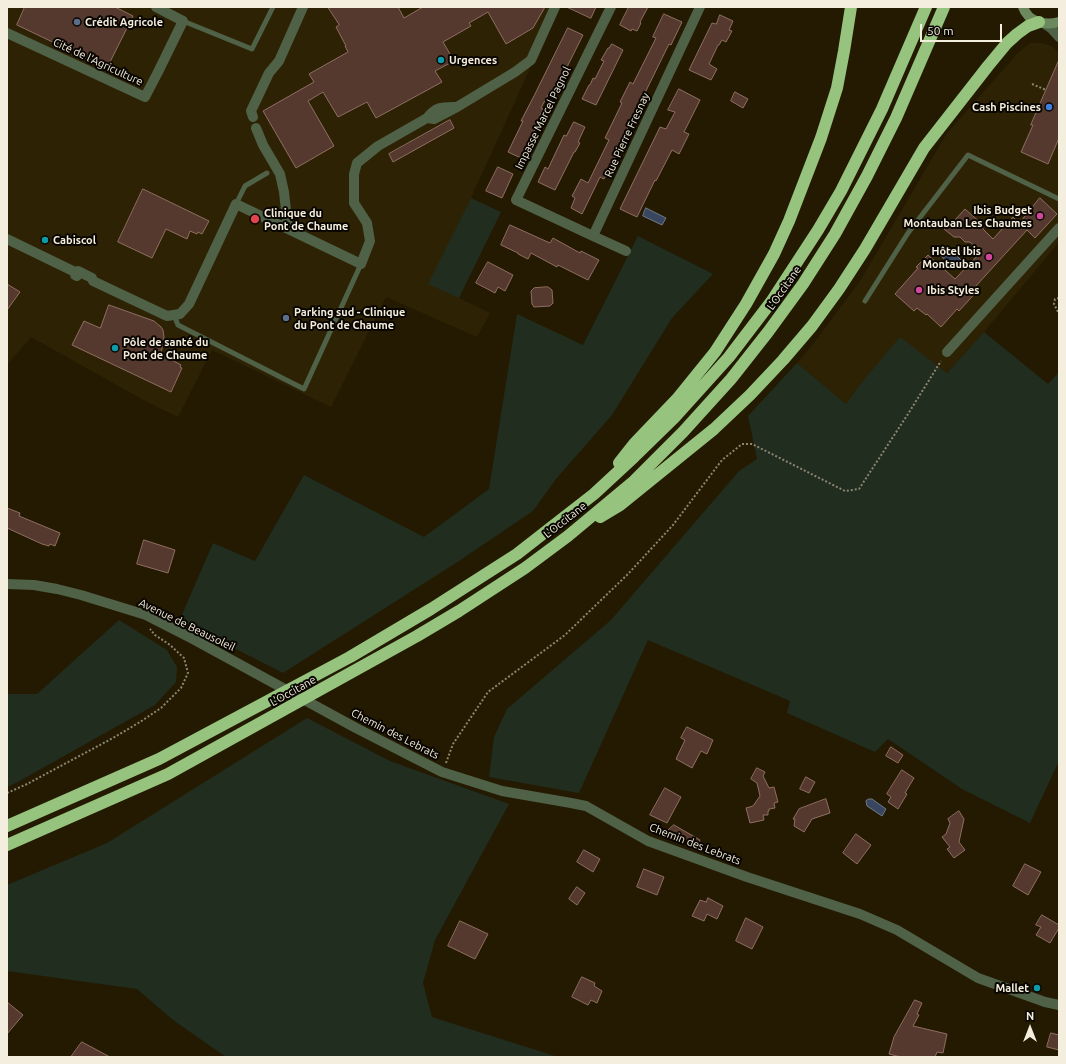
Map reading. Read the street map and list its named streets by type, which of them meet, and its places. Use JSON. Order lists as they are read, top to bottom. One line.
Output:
{"streets":{"highway":["L'Occitane"],"street":["Cité de l'Agriculture","Impasse Marcel Pagnol","Rue Pierre Fresnay","Avenue de Beausoleil","Chemin des Lebrats"]},"crossings":[["Impasse Marcel Pagnol","Rue Pierre Fresnay"],["Avenue de Beausoleil","Chemin des Lebrats"]],"places":["Crédit Agricole","Urgences","Cash Piscines","Ibis Budget Montauban Les Chaumes","Clinique du Pont de Chaume","Cabiscol","Hôtel Ibis Montauban","Ibis Styles","Parking sud - Clinique du Pont de Chaume","Pôle de santé du Pont de Chaume","Mallet"],"scale_bar":"50 m","north":"top"}
